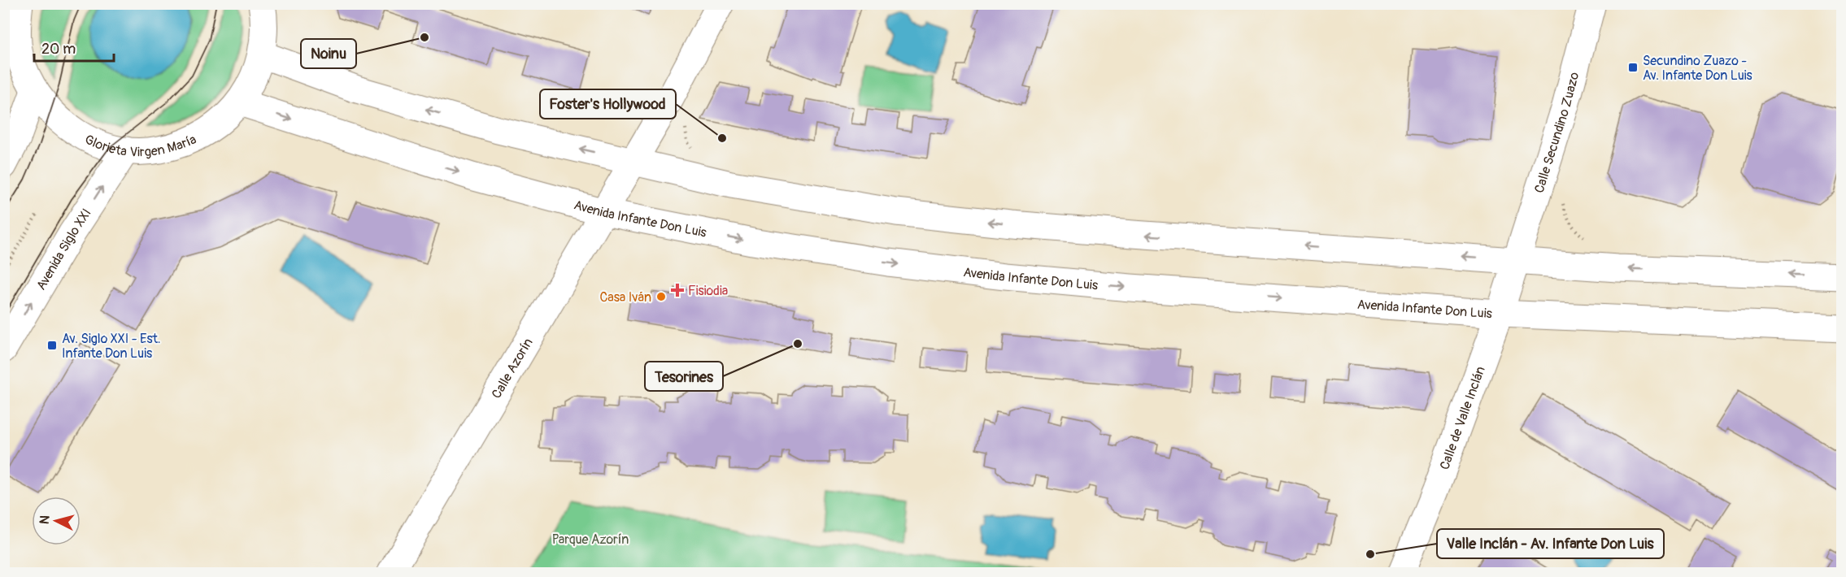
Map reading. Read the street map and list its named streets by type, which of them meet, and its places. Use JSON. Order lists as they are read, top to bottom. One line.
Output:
{"streets":{"street":["Calle Secundino Zuazo","Glorieta Virgen María","Avenida Infante Don Luis","Avenida Siglo XXI","Calle Azorín","Calle de Valle Inclán"]},"crossings":[["Calle Secundino Zuazo","Calle de Valle Inclán"],["Glorieta Virgen María","Avenida Infante Don Luis"],["Glorieta Virgen María","Avenida Siglo XXI"],["Avenida Infante Don Luis","Calle Azorín"],["Avenida Infante Don Luis","Calle de Valle Inclán"]],"parks":["Parque Azorín"],"places":{"other":["Noinu","Foster's Hollywood","Casa Iván","Tesorines","Valle Inclán - Av. Infante Don Luis"],"transit":["Secundino Zuazo - Av. Infante Don Luis","Av. Siglo XXI - Est. Infante Don Luis"],"health":["Fisiodia"]},"scale_bar":"20 m","north":"left"}
